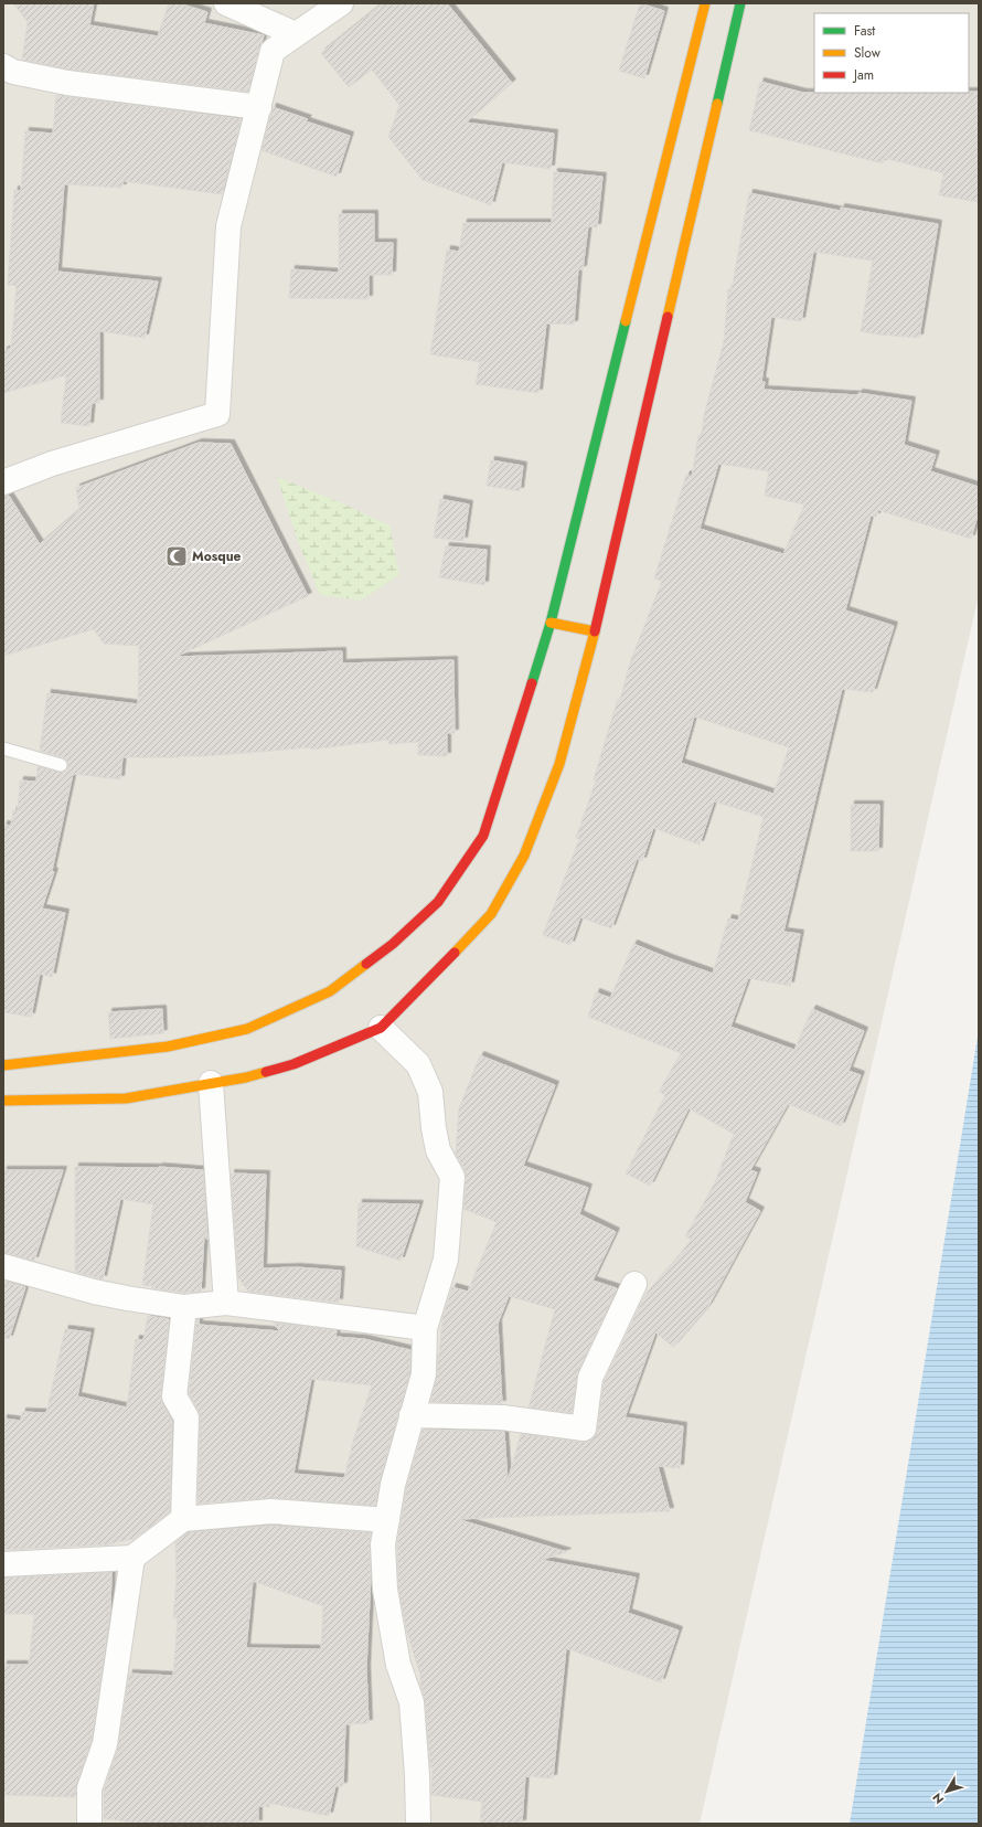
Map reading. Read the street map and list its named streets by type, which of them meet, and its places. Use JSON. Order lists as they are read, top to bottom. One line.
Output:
{"places":{"mosque":["Mosque"]},"legend":["Fast","Slow","Jam"],"north":"bottom left"}
